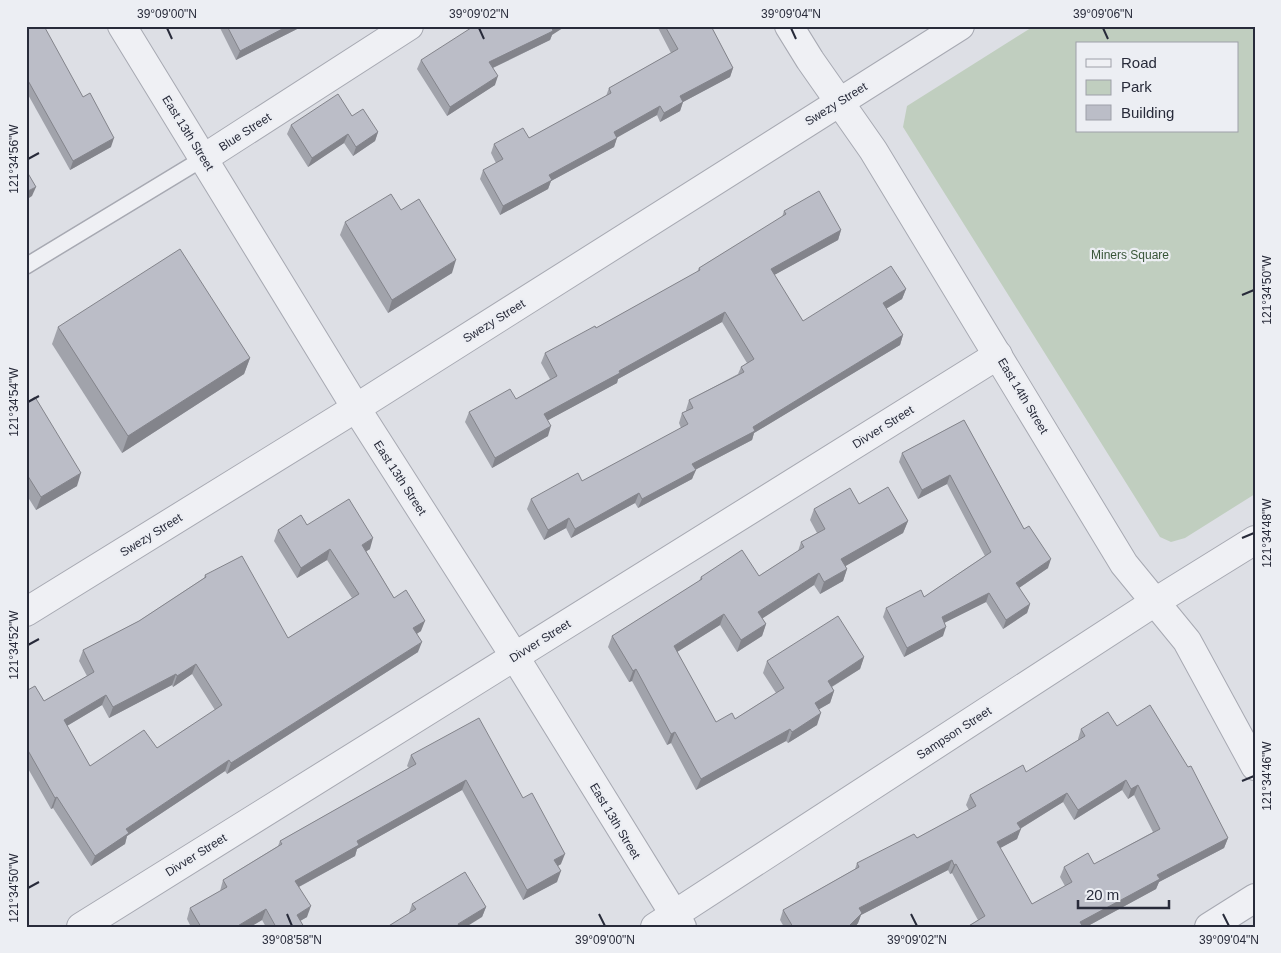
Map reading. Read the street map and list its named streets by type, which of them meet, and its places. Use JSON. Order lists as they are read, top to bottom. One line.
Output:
{"streets":{"street":["Swezy Street","Blue Street","East 13th Street","East 14th Street","Divver Street","Sampson Street"]},"crossings":[["Swezy Street","East 13th Street"],["Swezy Street","East 14th Street"],["Blue Street","East 13th Street"],["East 13th Street","Divver Street"],["East 13th Street","Sampson Street"],["East 14th Street","Divver Street"],["East 14th Street","Sampson Street"]],"parks":["Miners Square"],"legend":["Road","Park","Building"],"scale_bar":"20 m","coordinates":["39°09'00\"N","39°09'02\"N","39°09'04\"N","39°09'06\"N","121°34'56\"W","121°34'50\"W","121°34'54\"W","121°34'48\"W","121°34'52\"W","121°34'46\"W","39°08'58\"N"]}
